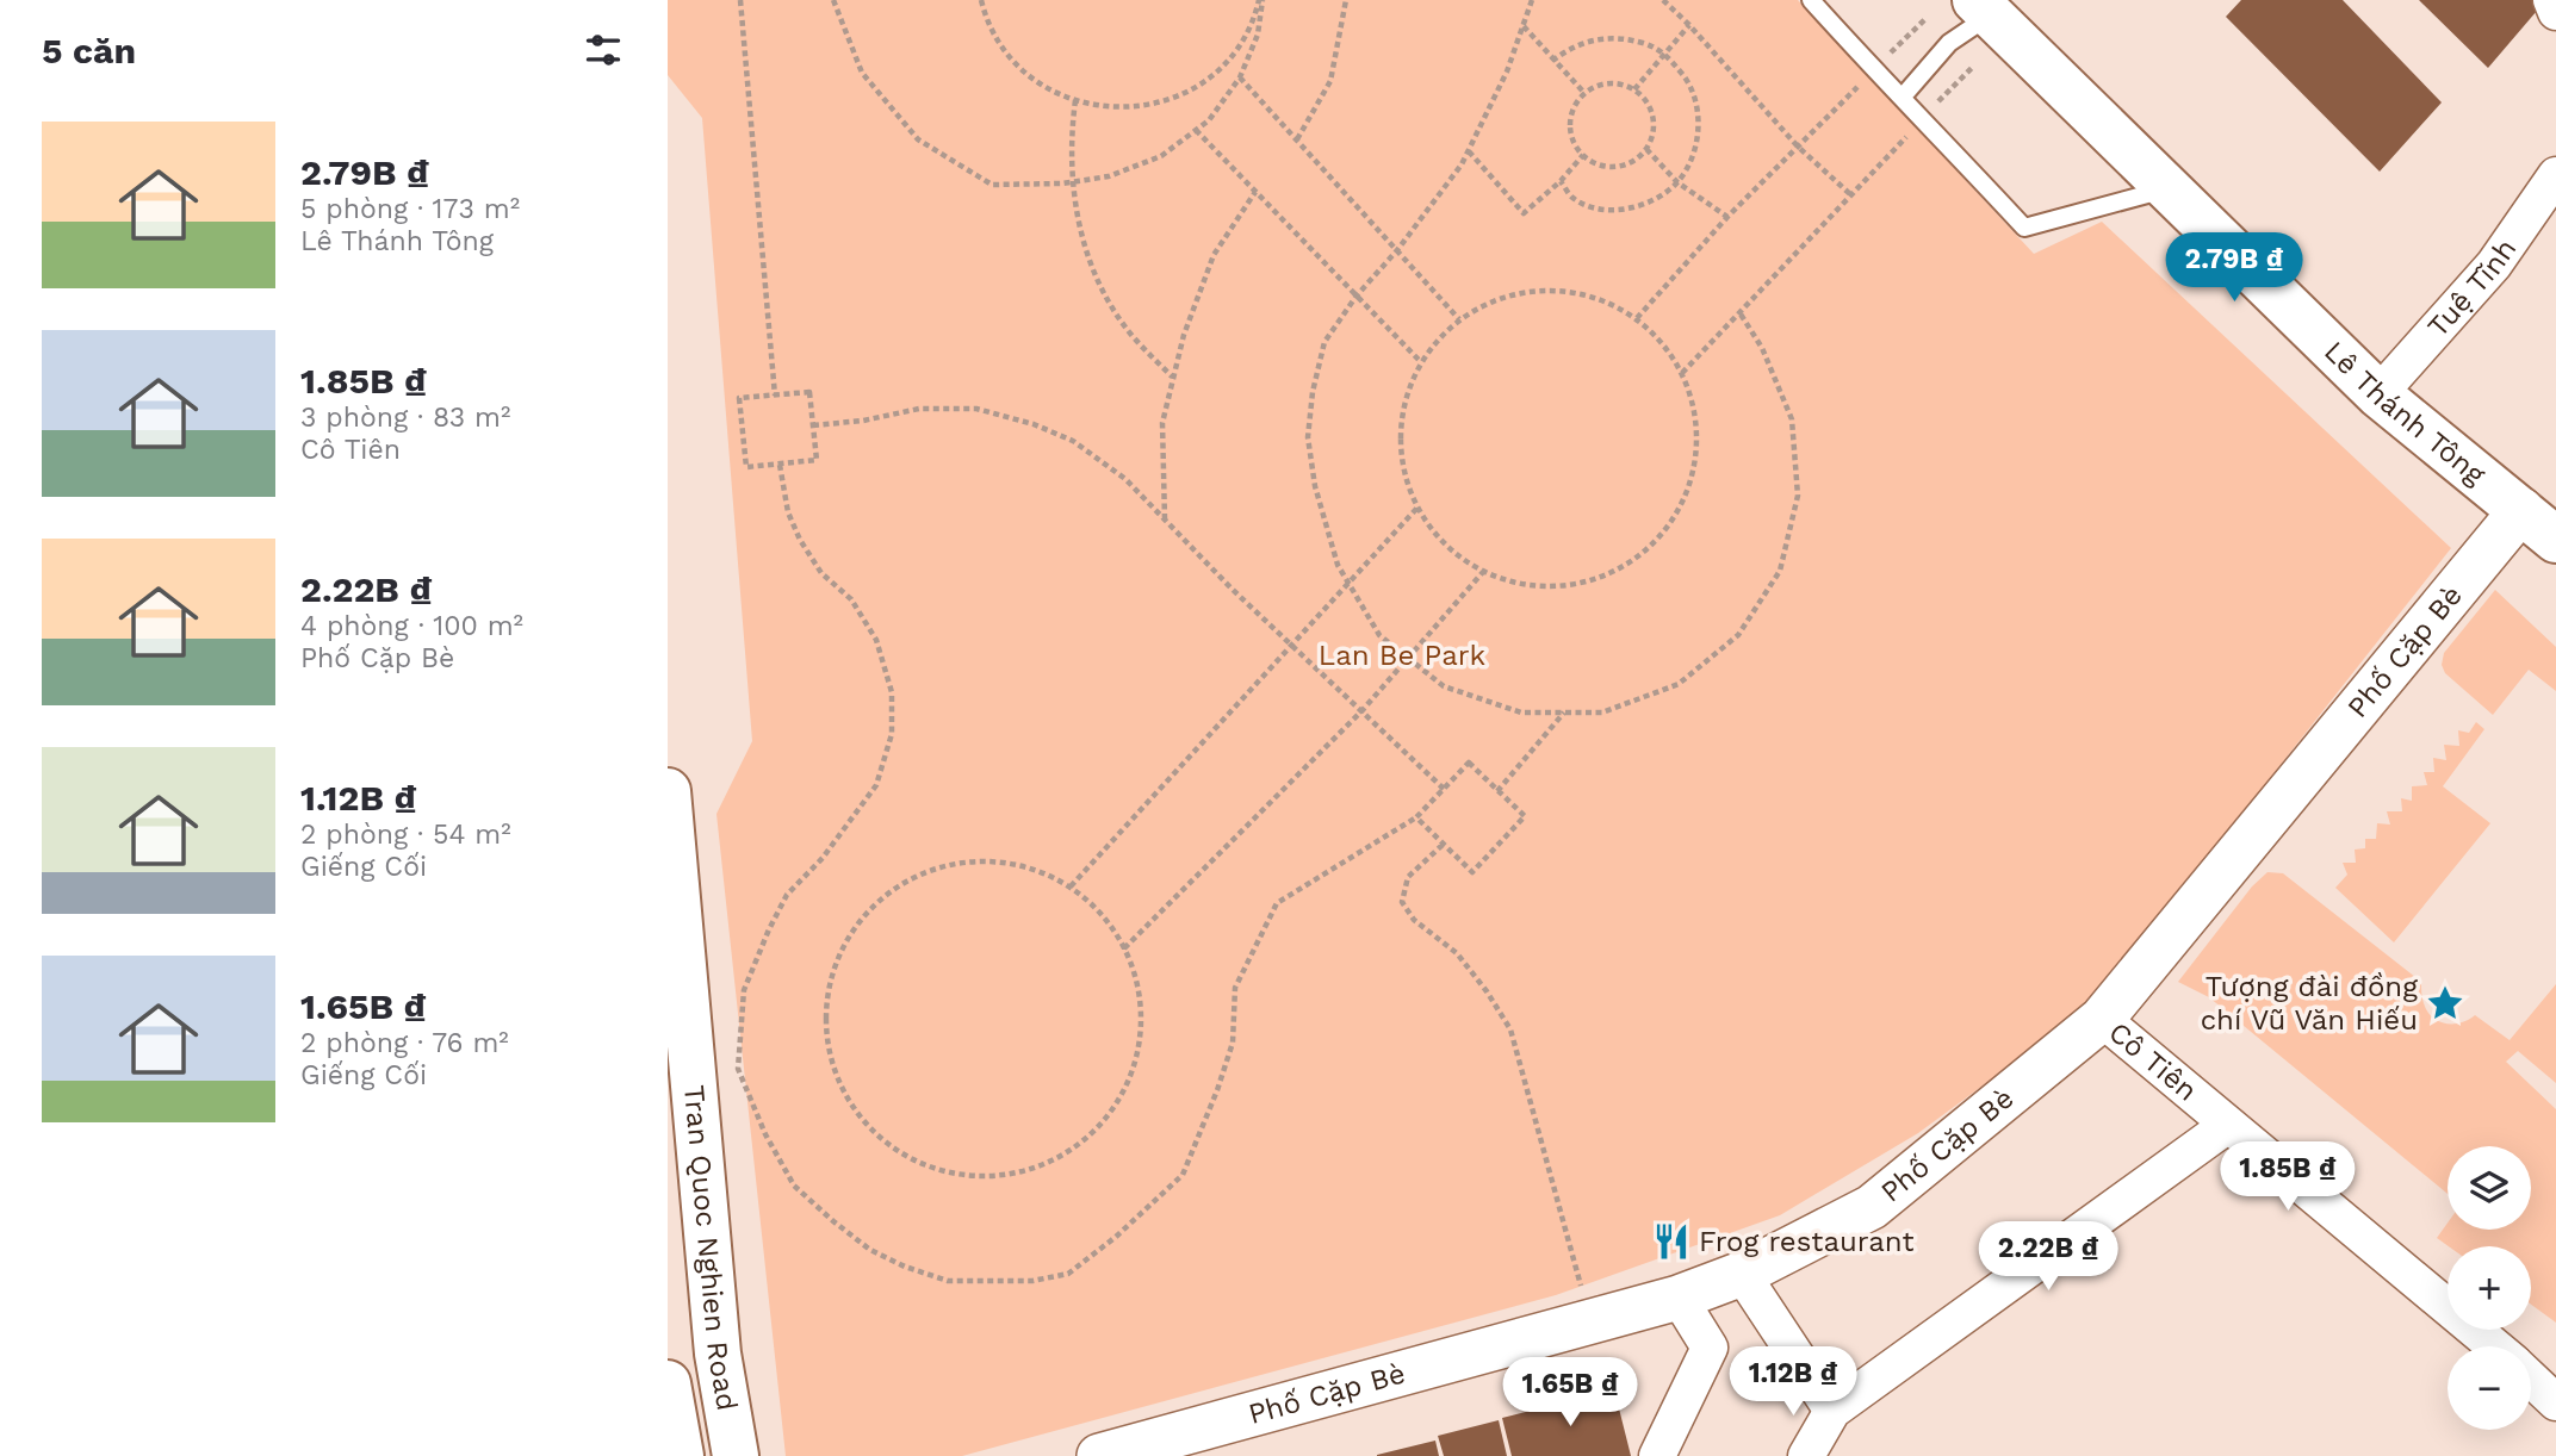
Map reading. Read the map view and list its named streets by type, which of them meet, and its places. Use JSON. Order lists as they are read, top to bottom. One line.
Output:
{"streets":{"main road":["Lê Thánh Tông","Tran Quoc Nghien Road"],"street":["Tuệ Tĩnh","Phố Cặp Bè","Cô Tiên"]},"crossings":[["Tuệ Tĩnh","Lê Thánh Tông"],["Lê Thánh Tông","Phố Cặp Bè"],["Phố Cặp Bè","Cô Tiên"]],"parks":["Lan Be Park"],"places":{"place":["Tượng đài đồng chí Vũ Văn Hiếu"],"restaurant":["Frog restaurant"]},"page":{"heading":"5 căn","list":[{"name":"2.79B ₫","note":"5 phòng · 173 m² · Lê Thánh Tông"},{"name":"1.85B ₫","note":"3 phòng · 83 m² · Cô Tiên"},{"name":"2.22B ₫","note":"4 phòng · 100 m² · Phố Cặp Bè"},{"name":"1.12B ₫","note":"2 phòng · 54 m² · Giếng Cối"},{"name":"1.65B ₫","note":"2 phòng · 76 m² · Giếng Cối"}],"price":["2.79B ₫","1.85B ₫","2.22B ₫","1.12B ₫","1.65B ₫"],"map_buttons":["+","−"]}}
